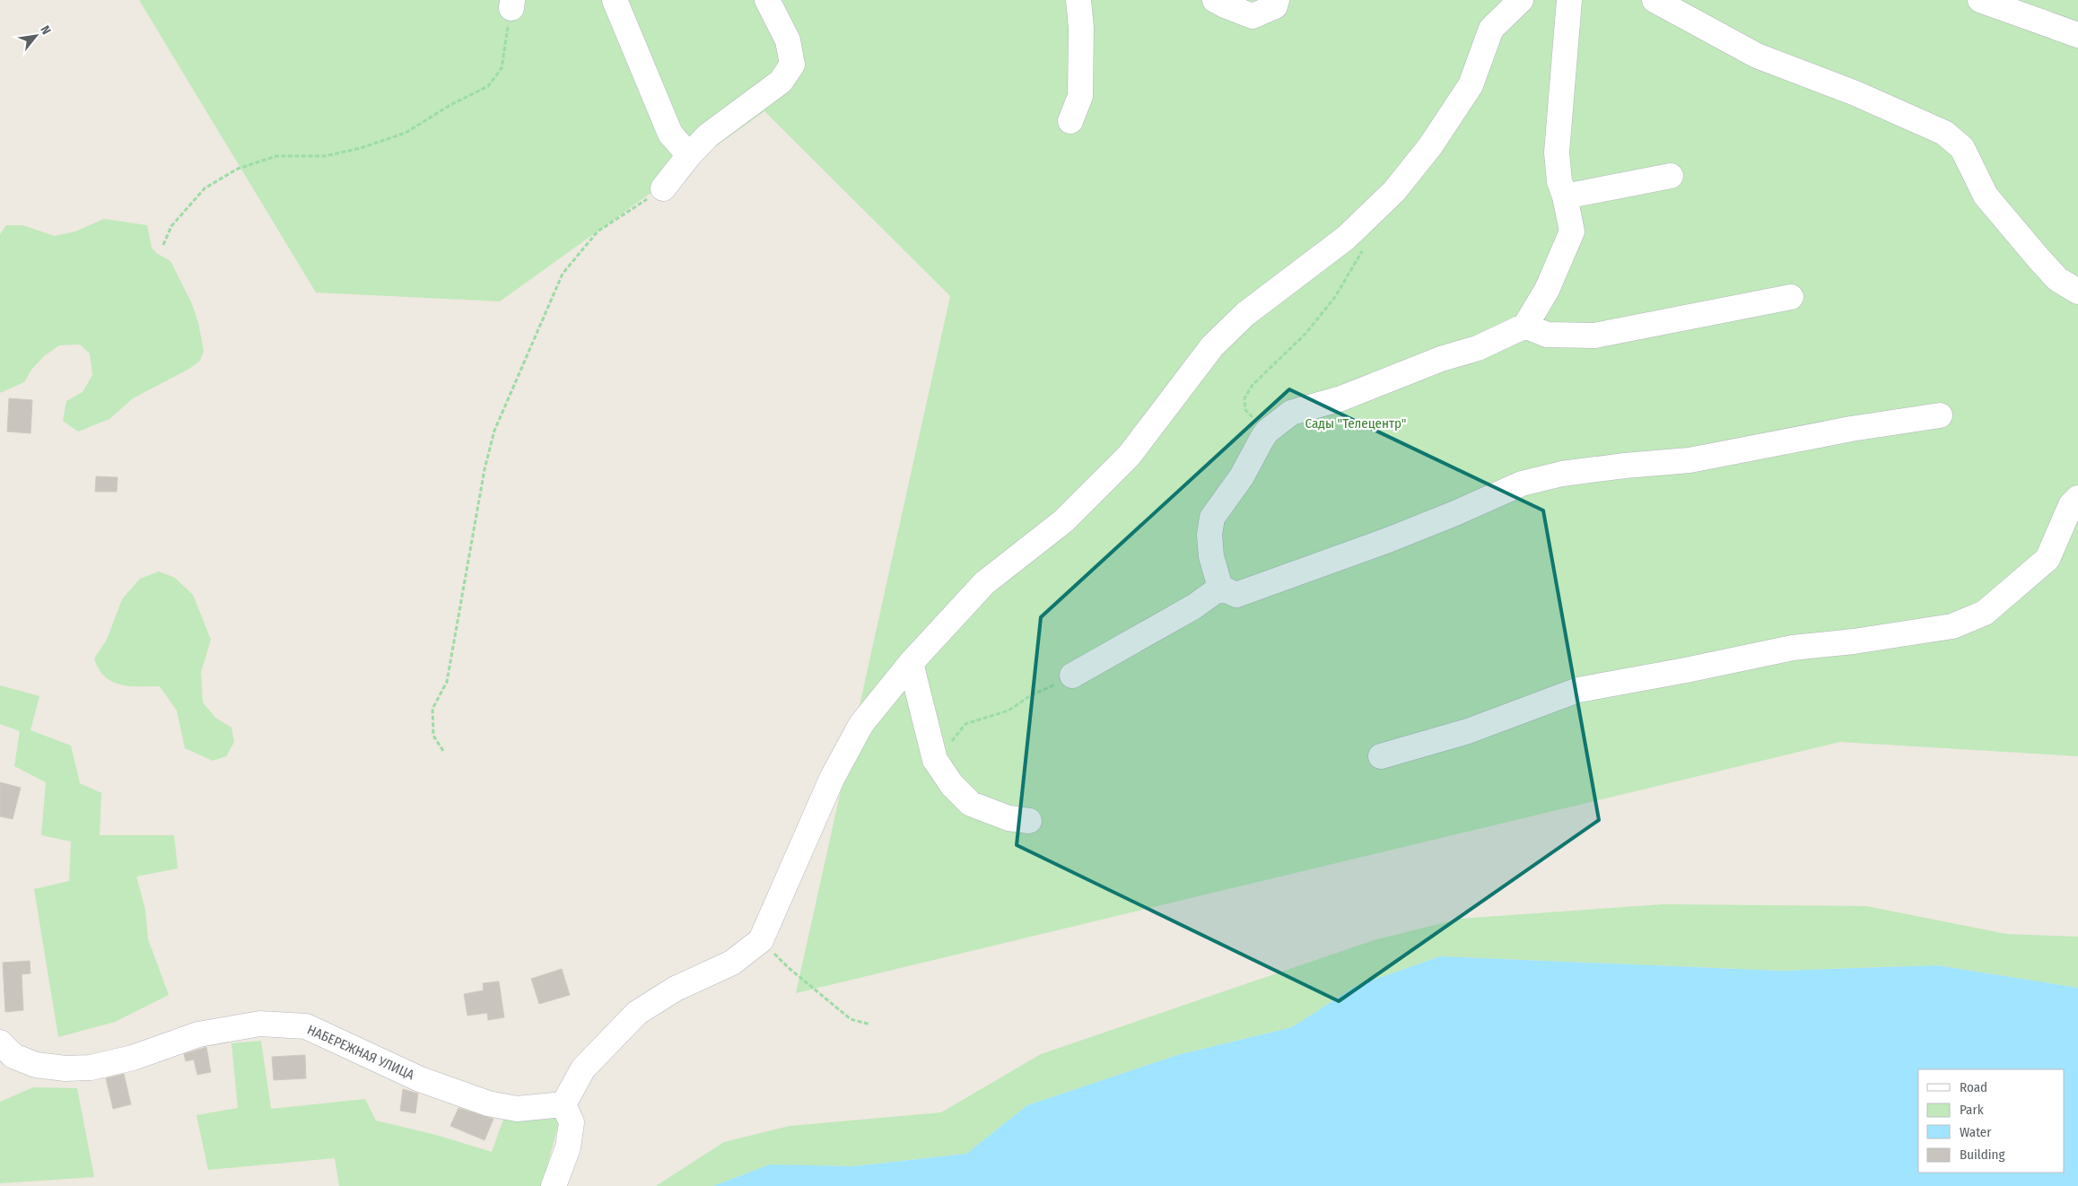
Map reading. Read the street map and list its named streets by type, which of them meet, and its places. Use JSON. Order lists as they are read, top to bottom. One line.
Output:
{"streets":{"street":["НАБЕРЕЖНАЯ УЛИЦА"]},"parks":["Сады \"Телецентр\""],"legend":["Road","Park","Water","Building"],"north":"top right"}
